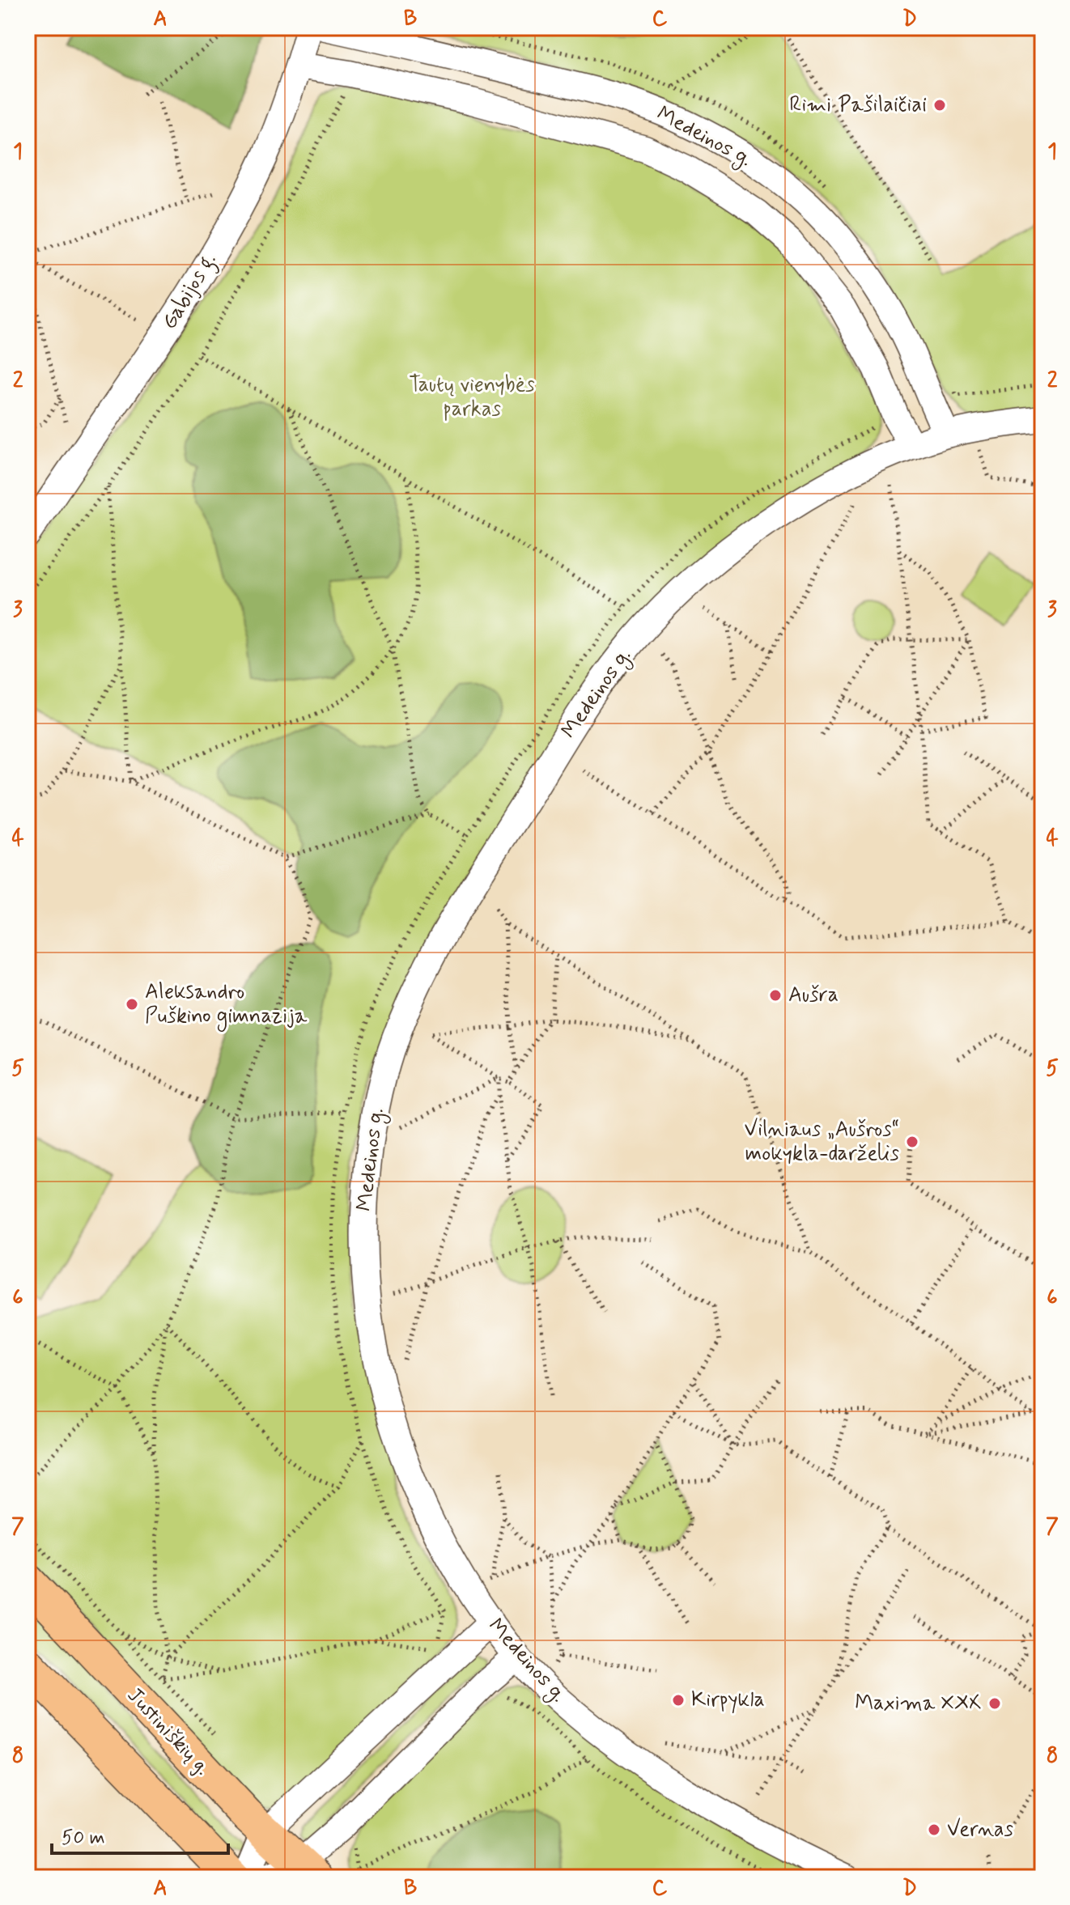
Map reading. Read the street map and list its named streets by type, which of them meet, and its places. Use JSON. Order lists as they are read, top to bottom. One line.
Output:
{"streets":{"main road":["Justiniškių g."],"street":["Medeinos g.","Gabijos g."]},"crossings":[["Medeinos g.","Gabijos g."]],"parks":["Tautų vienybės parkas"],"places":["Rimi Pašilaičiai","Aušra","Aleksandro Puškino gimnazija","Vilniaus „Aušros“ mokykla-darželis","Kirpykla","Maxima XXX","Vernas"],"scale_bar":"50 m","grid":{"columns":["A","B","C","D"],"rows":["1","2","3","4","5","6","7","8"]}}
